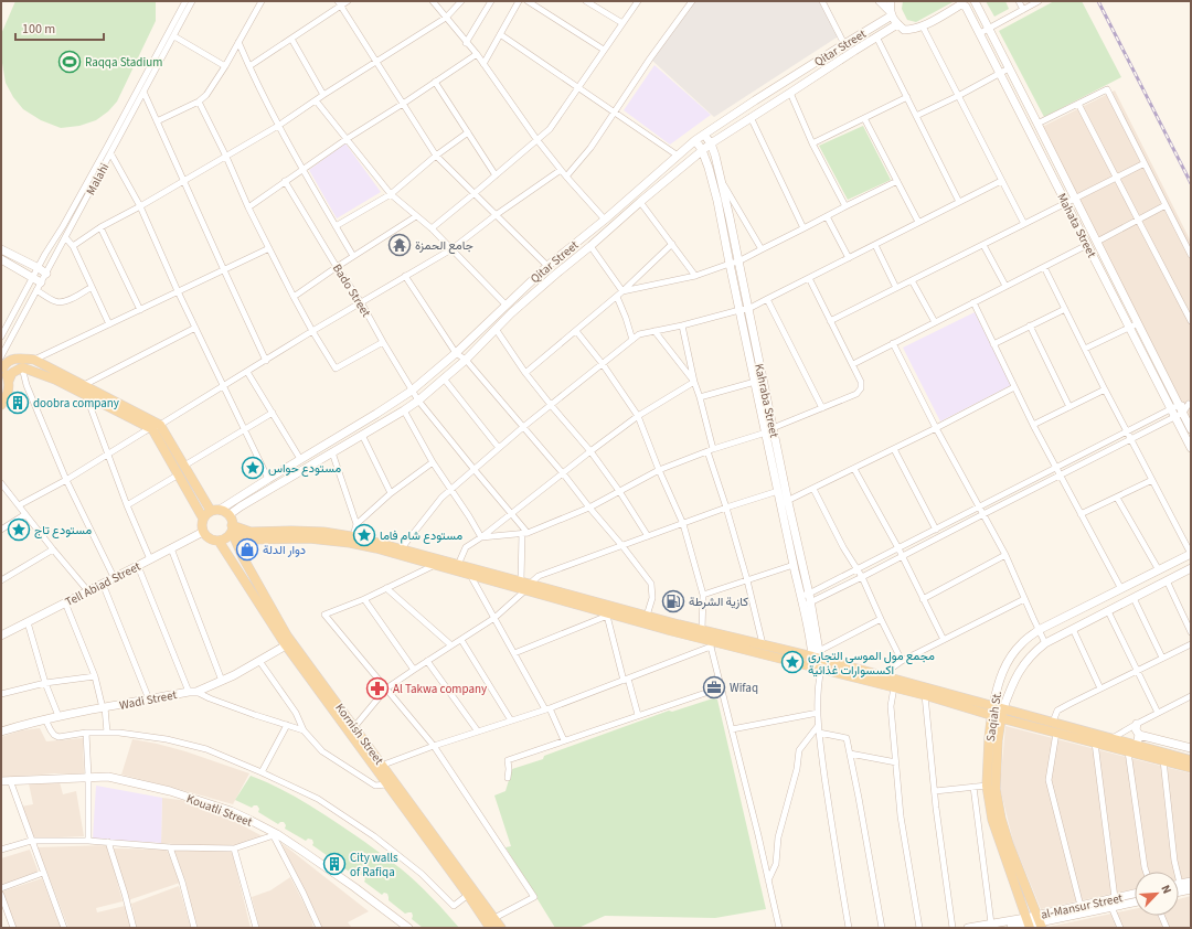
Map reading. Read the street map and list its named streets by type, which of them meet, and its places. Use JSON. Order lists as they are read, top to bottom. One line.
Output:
{"streets":{"main road":["Qitar Street","Mahata Street","Kahraba Street","Tell Abiad Street","Wadi Street","Saqiah St.","Kornish Street","Kouatli Street","al-Mansur Street"],"street":["Malahi","Bado Street"]},"crossings":[["Qitar Street","Bado Street"],["Qitar Street","Kahraba Street"],["Qitar Street","Tell Abiad Street"],["Qitar Street","Kornish Street"],["Tell Abiad Street","Kornish Street"],["Wadi Street","Kornish Street"],["Saqiah St.","al-Mansur Street"]],"places":{"sports":["Raqqa Stadium"],"temple":["جامع الحمزة"],"building":["doobra company","City walls of Rafiqa"],"place":["مستودع حواس","مستودع تاج","مستودع شام فاما","مجمع مول الموسى التجاري اكسسوارات غذائية"],"shop":["دوار الدلة"],"fuel station":["كازية الشرطة"],"office":["Wifaq"],"pharmacy":["Al Takwa company"]},"scale_bar":"100 m","north":"top right"}
